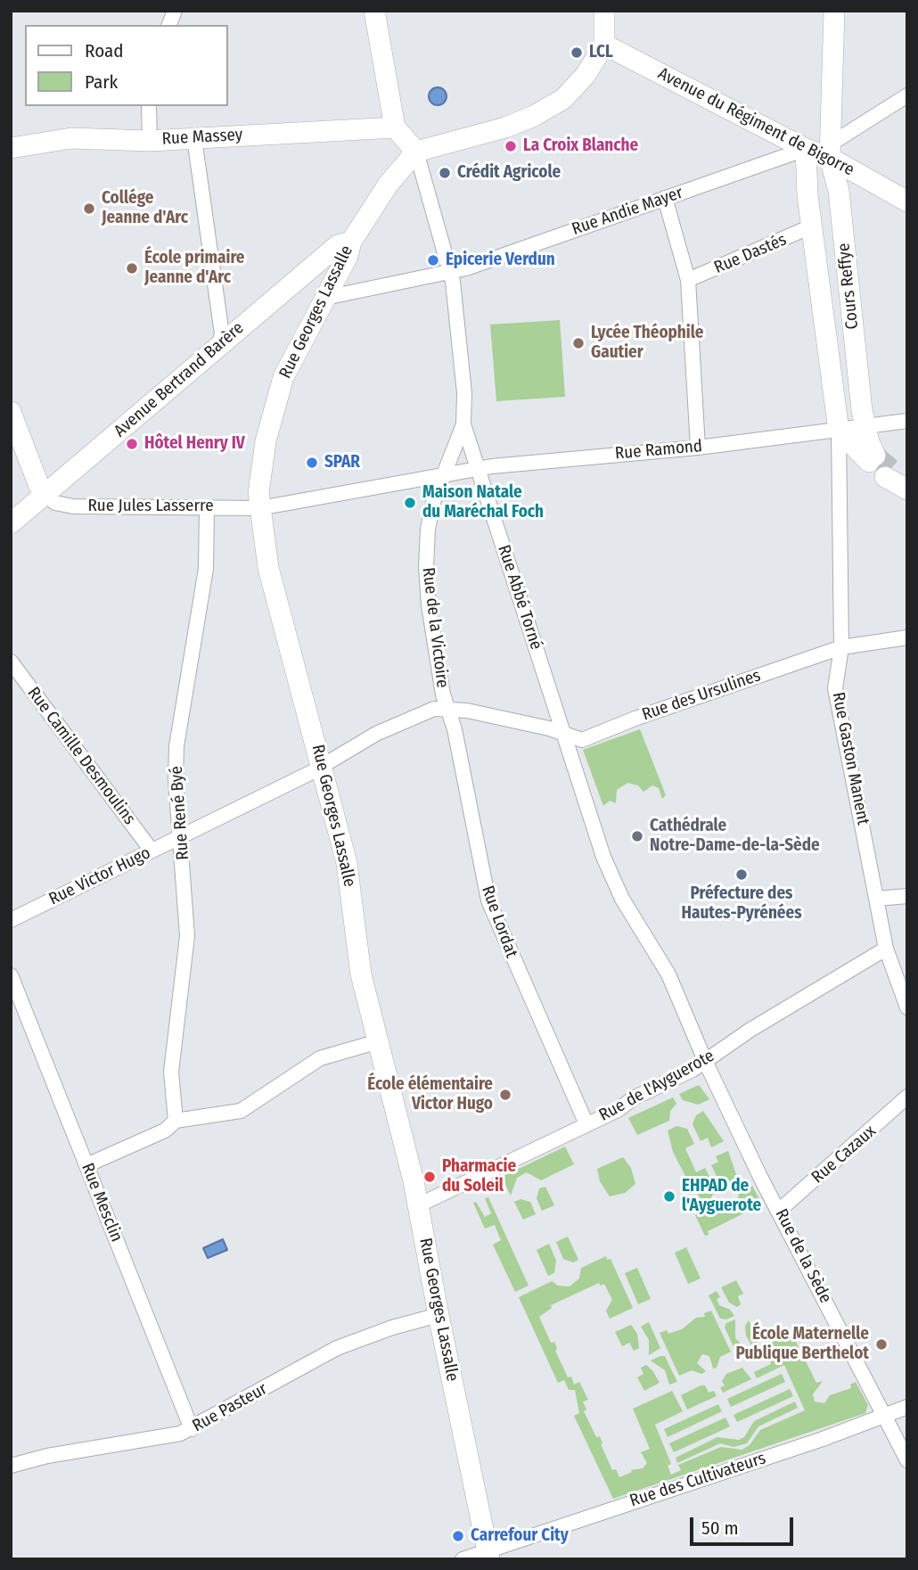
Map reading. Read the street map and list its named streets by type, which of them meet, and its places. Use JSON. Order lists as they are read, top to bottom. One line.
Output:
{"streets":{"main road":["Avenue du Régiment de Bigorre","Rue Massey","Cours Reffye","Rue Georges Lassalle","Avenue Bertrand Barère"],"street":["Rue Andie Mayer","Rue Dastés","Rue Ramond","Rue Jules Lasserre","Rue Abbé Torné","Rue de la Victoire","Rue des Ursulines","Rue Camille Desmoulins","Rue Gaston Manent","Rue René Byé","Rue Victor Hugo","Rue Lordat","Rue de l'Ayguerote","Rue Cazaux","Rue Mesclin","Rue de la Sède","Rue Pasteur","Rue des Cultivateurs"]},"crossings":[["Avenue du Régiment de Bigorre","Rue Andie Mayer"],["Avenue du Régiment de Bigorre","Cours Reffye"],["Rue Andie Mayer","Cours Reffye"],["Rue Andie Mayer","Rue Georges Lassalle"],["Rue Andie Mayer","Rue Abbé Torné"],["Rue Dastés","Cours Reffye"],["Cours Reffye","Rue Ramond"],["Cours Reffye","Rue Gaston Manent"],["Rue Georges Lassalle","Avenue Bertrand Barère"],["Rue Georges Lassalle","Rue Jules Lasserre"],["Rue Georges Lassalle","Rue Abbé Torné"],["Rue Georges Lassalle","Rue Victor Hugo"],["Rue Georges Lassalle","Rue de l'Ayguerote"],["Rue Georges Lassalle","Rue Pasteur"],["Rue Georges Lassalle","Rue des Cultivateurs"],["Avenue Bertrand Barère","Rue Jules Lasserre"],["Rue Ramond","Rue Abbé Torné"],["Rue Ramond","Rue de la Victoire"],["Rue Ramond","Rue Gaston Manent"],["Rue Jules Lasserre","Rue René Byé"],["Rue Abbé Torné","Rue de la Victoire"],["Rue Abbé Torné","Rue des Ursulines"],["Rue Abbé Torné","Rue de l'Ayguerote"],["Rue Abbé Torné","Rue de la Sède"],["Rue de la Victoire","Rue des Ursulines"],["Rue de la Victoire","Rue Victor Hugo"],["Rue de la Victoire","Rue Lordat"],["Rue des Ursulines","Rue Gaston Manent"],["Rue des Ursulines","Rue Victor Hugo"],["Rue des Ursulines","Rue Lordat"],["Rue Camille Desmoulins","Rue Victor Hugo"],["Rue Gaston Manent","Rue de l'Ayguerote"],["Rue René Byé","Rue Victor Hugo"],["Rue Victor Hugo","Rue Lordat"],["Rue Lordat","Rue de l'Ayguerote"],["Rue de l'Ayguerote","Rue de la Sède"],["Rue Cazaux","Rue de la Sède"],["Rue Mesclin","Rue Pasteur"],["Rue de la Sède","Rue des Cultivateurs"]],"places":["LCL","La Croix Blanche","Crédit Agricole","Collége Jeanne d'Arc","Epicerie Verdun","École primaire Jeanne d'Arc","Lycée Théophile Gautier","Hôtel Henry IV","SPAR","Maison Natale du Maréchal Foch","Cathédrale Notre-Dame-de-la-Sède","Préfecture des Hautes-Pyrénées","École élémentaire Victor Hugo","Pharmacie du Soleil","EHPAD de l'Ayguerote","École Maternelle Publique Berthelot","Carrefour City"],"legend":["Road","Park"],"scale_bar":"50 m"}
